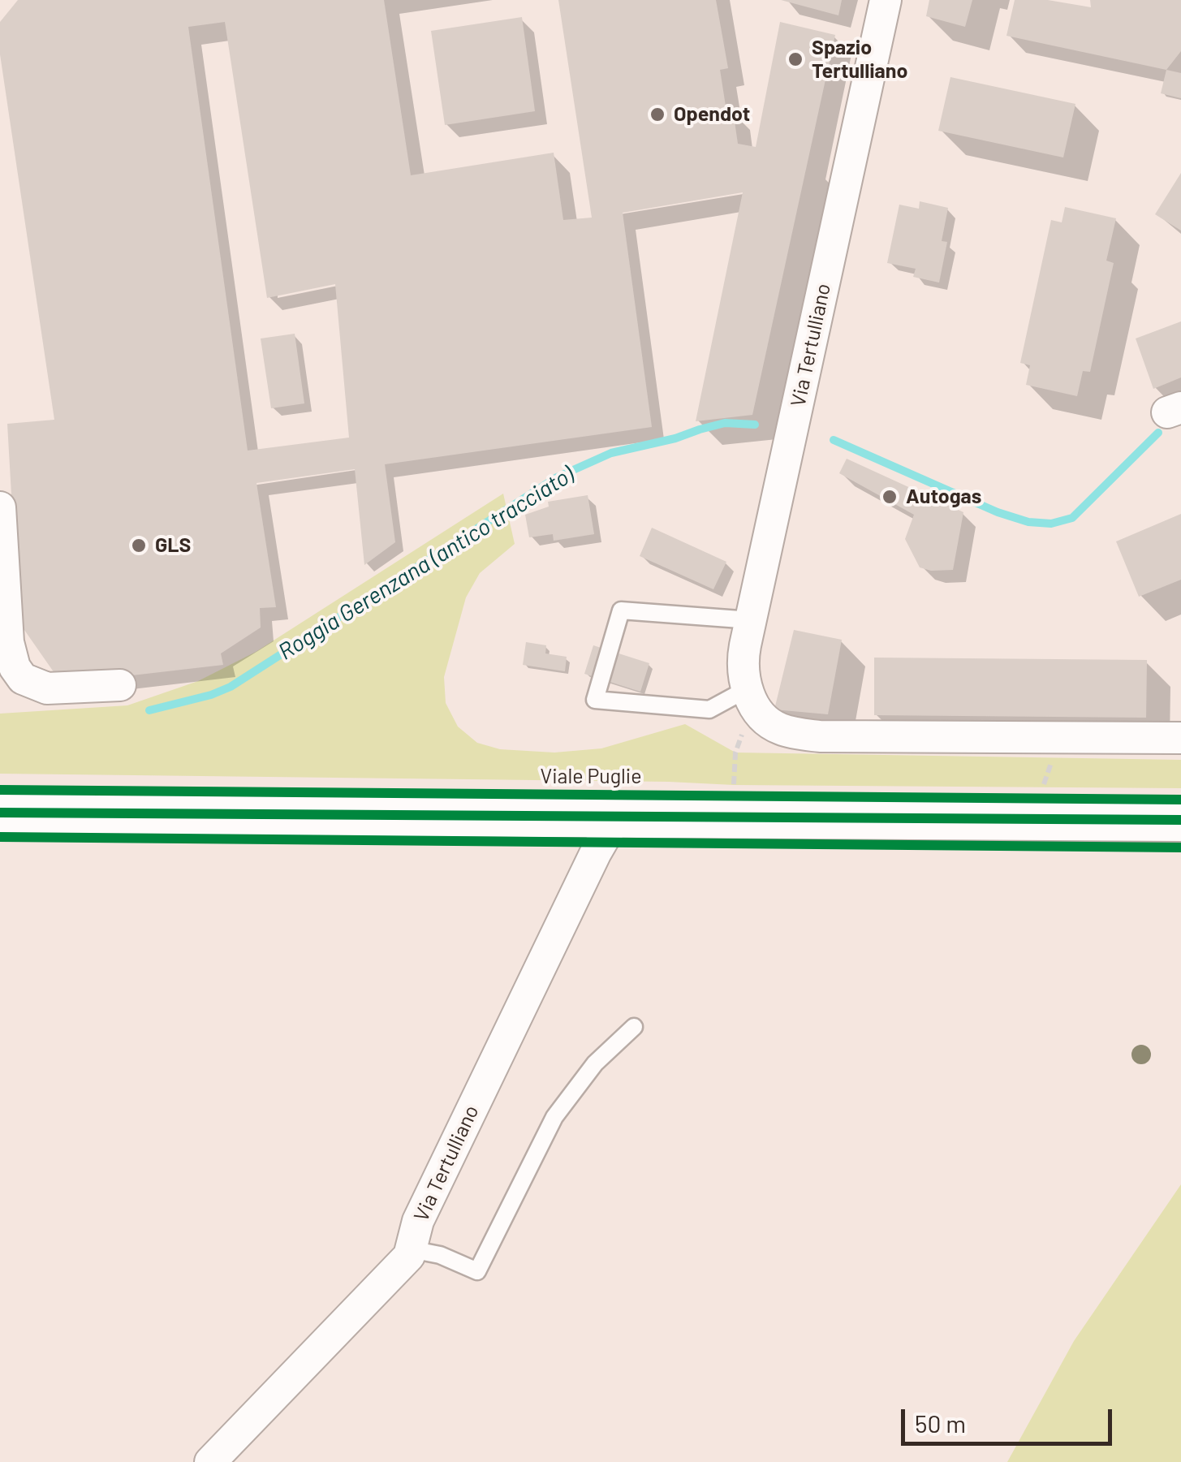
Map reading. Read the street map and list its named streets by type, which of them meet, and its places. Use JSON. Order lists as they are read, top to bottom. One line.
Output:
{"streets":{"main road":["Viale Puglie"],"street":["Via Tertulliano"]},"crossings":[["Via Tertulliano","Viale Puglie"]],"water":["Roggia Gerenzana (antico tracciato)"],"places":["Spazio Tertulliano","Opendot","Autogas","GLS"],"scale_bar":"50 m"}
